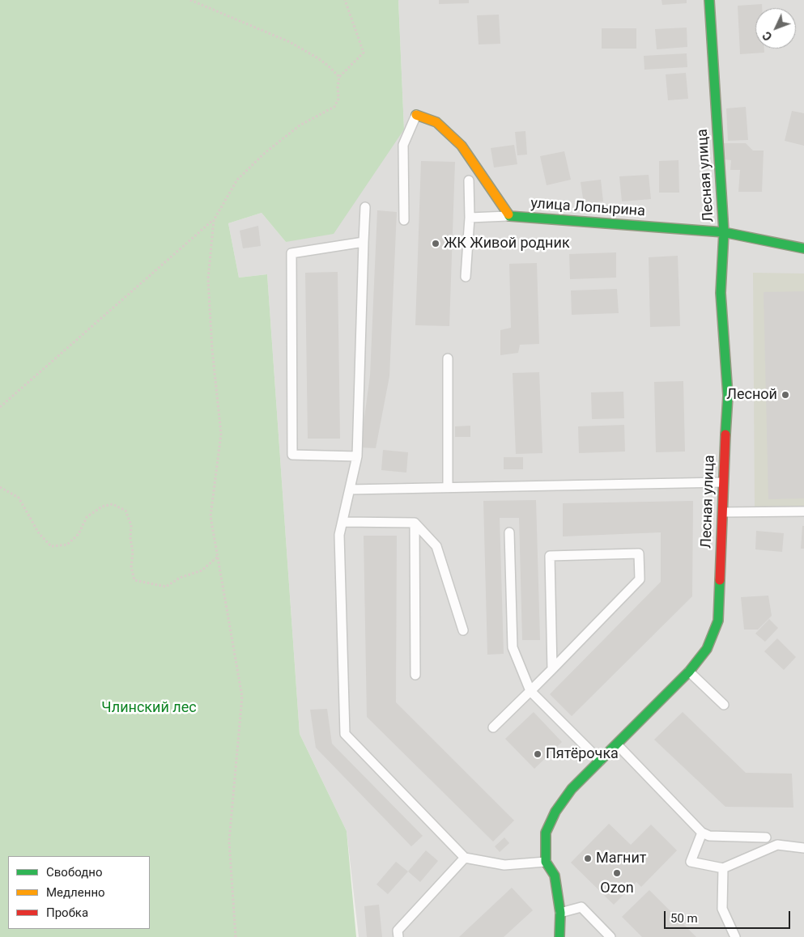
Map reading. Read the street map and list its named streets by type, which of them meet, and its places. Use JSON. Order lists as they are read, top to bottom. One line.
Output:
{"streets":{"street":["Лесная улица","улица Лопырина"]},"crossings":[["Лесная улица","улица Лопырина"]],"parks":["Члинский лес"],"places":["ЖК Живой родник","Лесной","Пятёрочка","Магнит","Ozon"],"legend":["Свободно","Медленно","Пробка"],"scale_bar":"50 m","north":"bottom left"}
